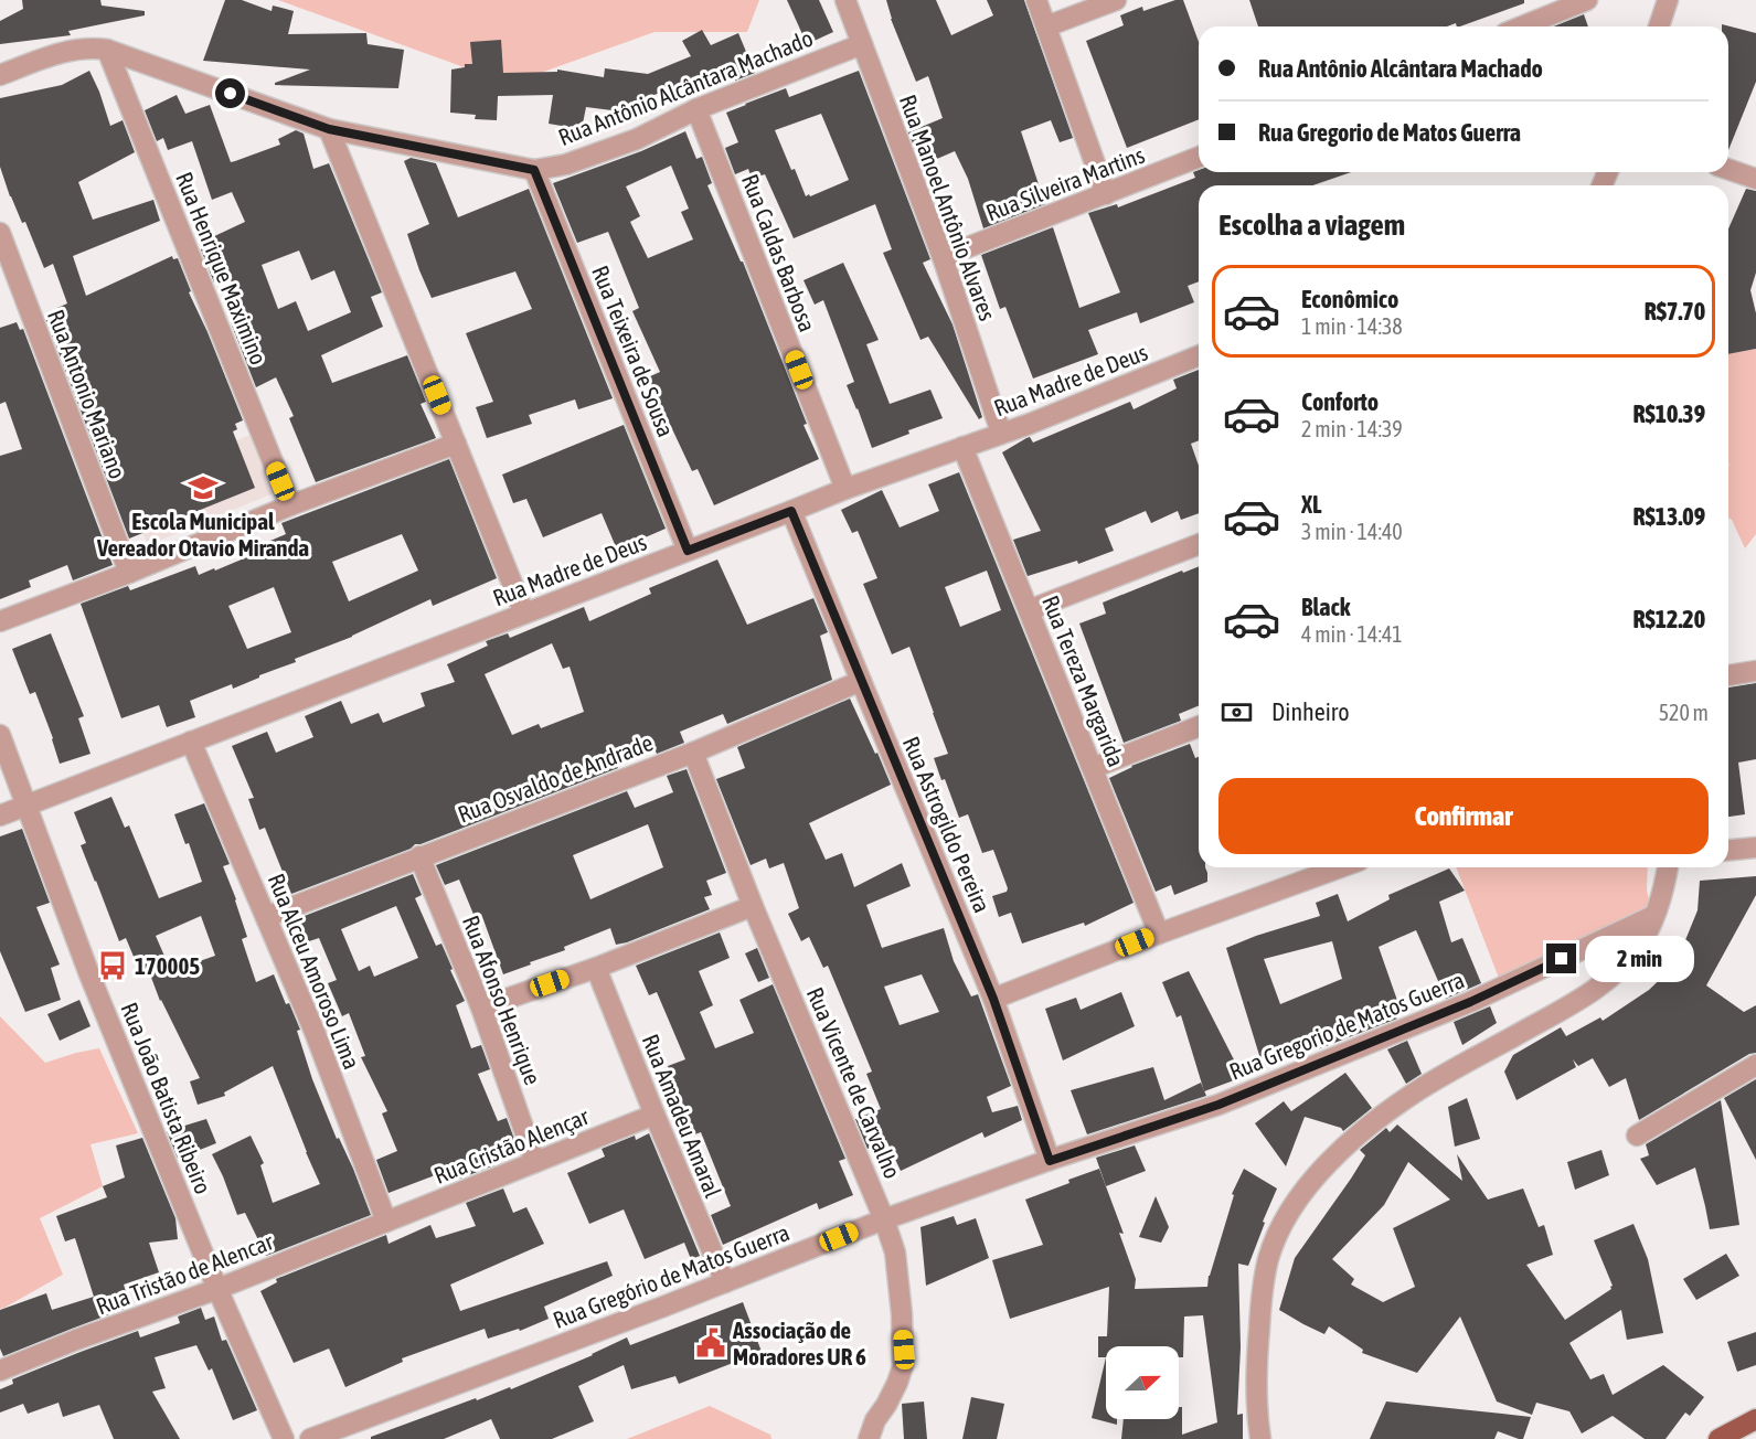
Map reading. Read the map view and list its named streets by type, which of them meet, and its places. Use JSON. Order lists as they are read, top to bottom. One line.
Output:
{"streets":{"street":["Rua Antônio Alcântara Machado","Rua Silveira Martins","Rua Manoel Antônio Alvares","Rua Caldas Barbosa","Rua Henrique Maximino","Rua Teixeira de Sousa","Rua Madre de Deus","Rua Antonio Mariano","Rua Tereza Margarida","Rua Osvaldo de Andrade","Rua Astrogildo Pereira","Rua Alceu Amoroso Lima","Rua Afonso Henrique","Rua Gregorio de Matos Guerra","Rua Vicente de Carvalho","Rua João Batista Ribeiro","Rua Amadeu Amaral","Rua Cristão Alençar","Rua Tristão de Alencar","Rua Gregório de Matos Guerra"]},"crossings":[["Rua Antônio Alcântara Machado","Rua Manoel Antônio Alvares"],["Rua Antônio Alcântara Machado","Rua Caldas Barbosa"],["Rua Antônio Alcântara Machado","Rua Henrique Maximino"],["Rua Antônio Alcântara Machado","Rua Teixeira de Sousa"],["Rua Silveira Martins","Rua Manoel Antônio Alvares"],["Rua Manoel Antônio Alvares","Rua Madre de Deus"],["Rua Caldas Barbosa","Rua Madre de Deus"],["Rua Teixeira de Sousa","Rua Madre de Deus"],["Rua Madre de Deus","Rua Tereza Margarida"],["Rua Madre de Deus","Rua Astrogildo Pereira"],["Rua Madre de Deus","Rua Alceu Amoroso Lima"],["Rua Madre de Deus","Rua João Batista Ribeiro"],["Rua Osvaldo de Andrade","Rua Astrogildo Pereira"],["Rua Osvaldo de Andrade","Rua Alceu Amoroso Lima"],["Rua Osvaldo de Andrade","Rua Afonso Henrique"],["Rua Osvaldo de Andrade","Rua Vicente de Carvalho"],["Rua Astrogildo Pereira","Rua Gregorio de Matos Guerra"],["Rua Astrogildo Pereira","Rua Gregório de Matos Guerra"],["Rua Alceu Amoroso Lima","Rua Cristão Alençar"],["Rua Alceu Amoroso Lima","Rua Tristão de Alencar"],["Rua Afonso Henrique","Rua Cristão Alençar"],["Rua Gregorio de Matos Guerra","Rua Gregório de Matos Guerra"],["Rua Vicente de Carvalho","Rua Gregório de Matos Guerra"],["Rua João Batista Ribeiro","Rua Tristão de Alencar"],["Rua Amadeu Amaral","Rua Cristão Alençar"],["Rua Amadeu Amaral","Rua Gregório de Matos Guerra"],["Rua Cristão Alençar","Rua Tristão de Alencar"]],"places":{"school or university":["Escola Municipal Vereador Otavio Miranda"],"bus stop":["170005"],"public building":["Associação de Moradores UR 6"]},"north":"right","page":{"banner":["Rua Antônio Alcântara Machado","Rua Gregorio de Matos Guerra"],"heading":"Escolha a viagem","list":[{"name":"Econômico","note":"1 min · 14:38","value":"R$7.70"},{"name":"Conforto","note":"2 min · 14:39","value":"R$10.39"},{"name":"XL","note":"3 min · 14:40","value":"R$13.09"},{"name":"Black","note":"4 min · 14:41","value":"R$12.20"}],"pay":["Dinheiro","520 m"],"buttons":"Confirmar","bubble":"2 min"}}
